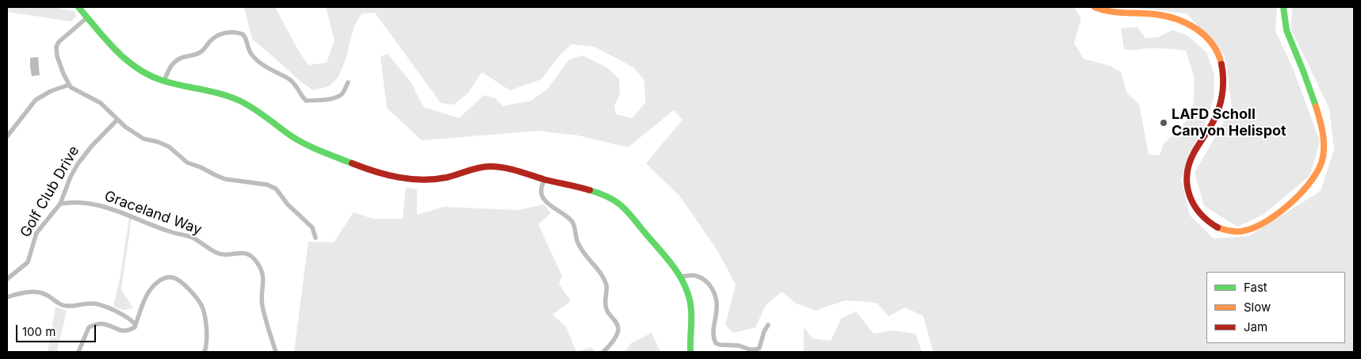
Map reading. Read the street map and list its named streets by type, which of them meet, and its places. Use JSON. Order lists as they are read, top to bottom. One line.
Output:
{"streets":{"street":["Golf Club Drive","Graceland Way"]},"crossings":[["Golf Club Drive","Graceland Way"]],"places":["LAFD Scholl Canyon Helispot"],"legend":["Fast","Slow","Jam"],"scale_bar":"100 m"}
